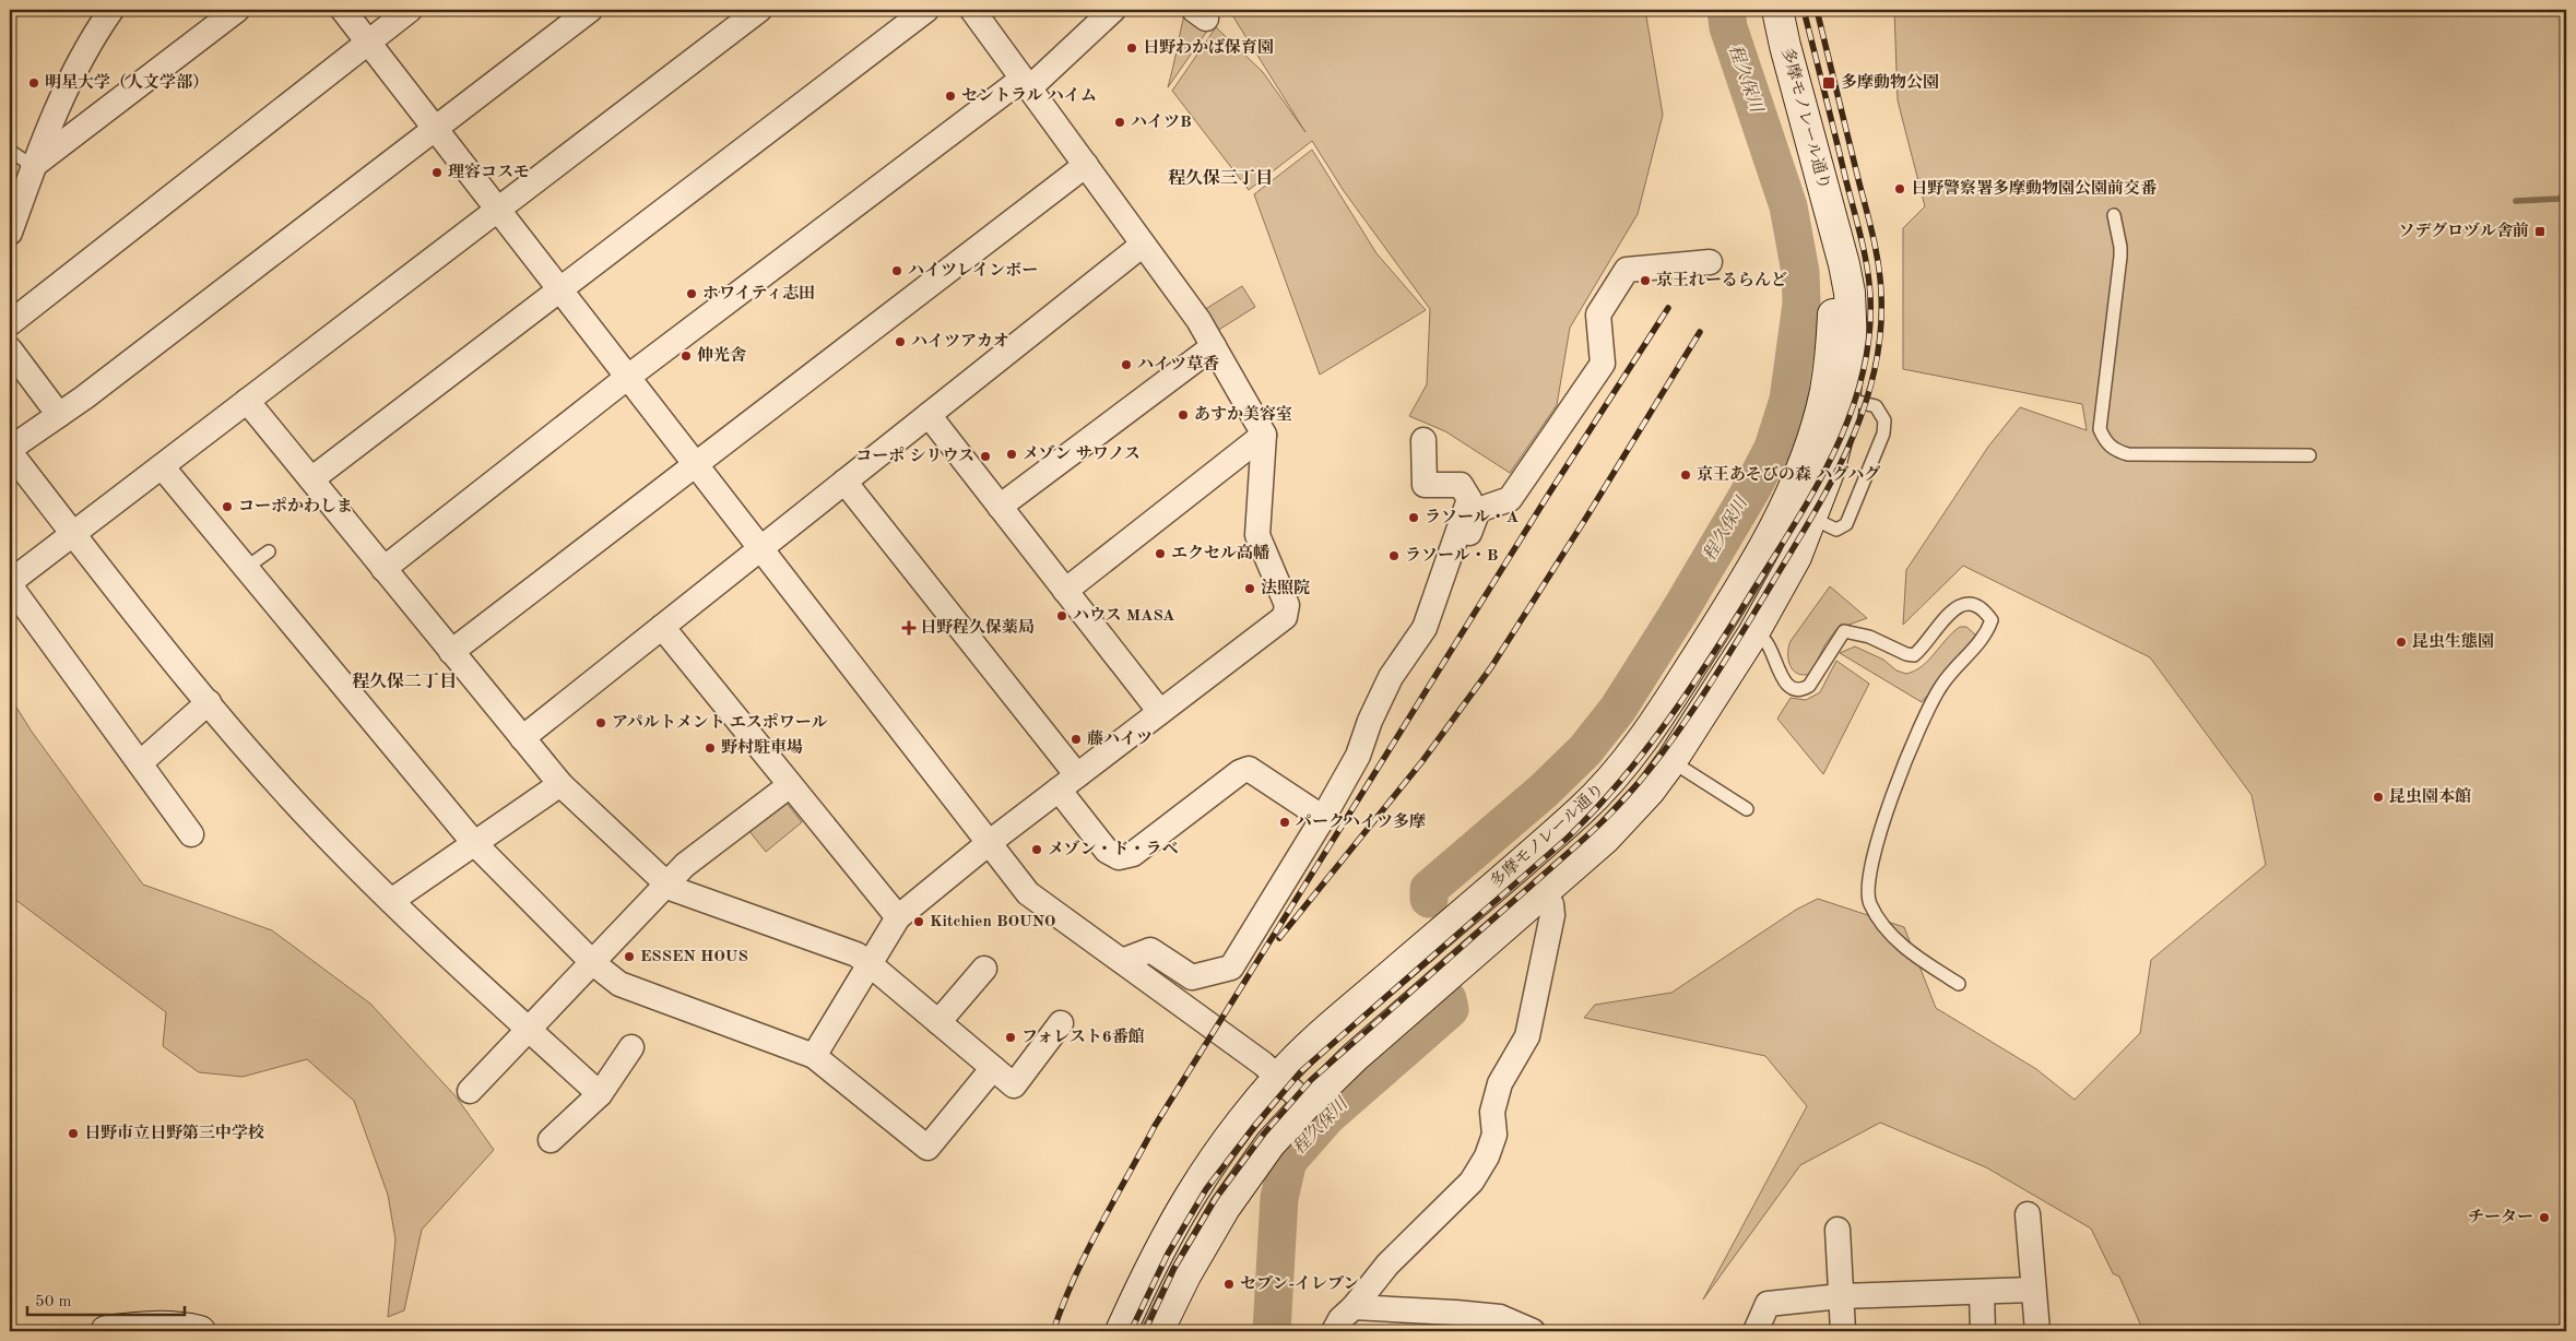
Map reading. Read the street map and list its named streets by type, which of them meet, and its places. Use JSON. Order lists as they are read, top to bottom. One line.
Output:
{"streets":{"main road":["多摩モノレール通り"]},"districts":["程久保三丁目","程久保二丁目"],"water":["程久保川"],"places":{"other":["日野わかば保育園","明星大学（人文学部）","セントラル ハイム","ハイツB","理容コスモ","日野警察署多摩動物園公園前交番","ハイツレインボー","京王れーるらんど","ホワイティ志田","ハイツアカオ","伸光舎","ハイツ草香","あすか美容室","メゾン サワノス","コーポ シリウス","京王あそびの森 ハグハグ","コーポかわしま","ラソール・A","エクセル高幡","ラソール・B","法照院","ハウス MASA","昆虫生態園","アパルトメント エスポワール","藤ハイツ","野村駐車場","昆虫園本館","パークハイツ多摩","メゾン・ド・ラベ","Kitchien BOUNO","ESSEN HOUS","フォレスト6番館","日野市立日野第三中学校","チーター","セブン-イレブン"],"transit":["多摩動物公園","ソデグロヅル舎前"],"health":["日野程久保薬局"]},"scale_bar":"50 m"}
